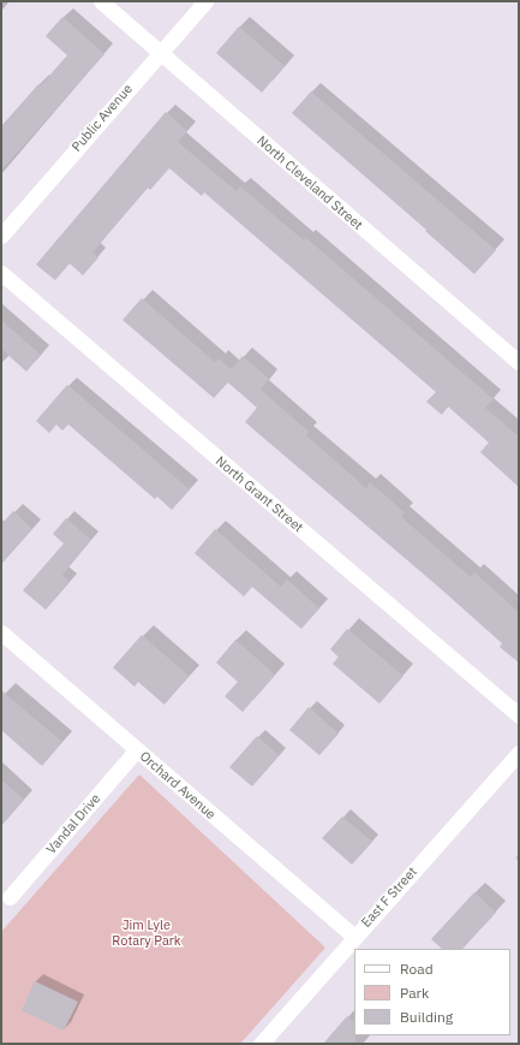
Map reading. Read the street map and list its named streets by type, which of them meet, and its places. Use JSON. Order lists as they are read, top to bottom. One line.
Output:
{"streets":{"street":["Public Avenue","North Cleveland Street","North Grant Street","Orchard Avenue","Vandal Drive","East F Street"]},"crossings":[["Public Avenue","North Cleveland Street"],["Orchard Avenue","Vandal Drive"],["Orchard Avenue","East F Street"]],"parks":["Jim Lyle Rotary Park"],"legend":["Road","Park","Building"]}
